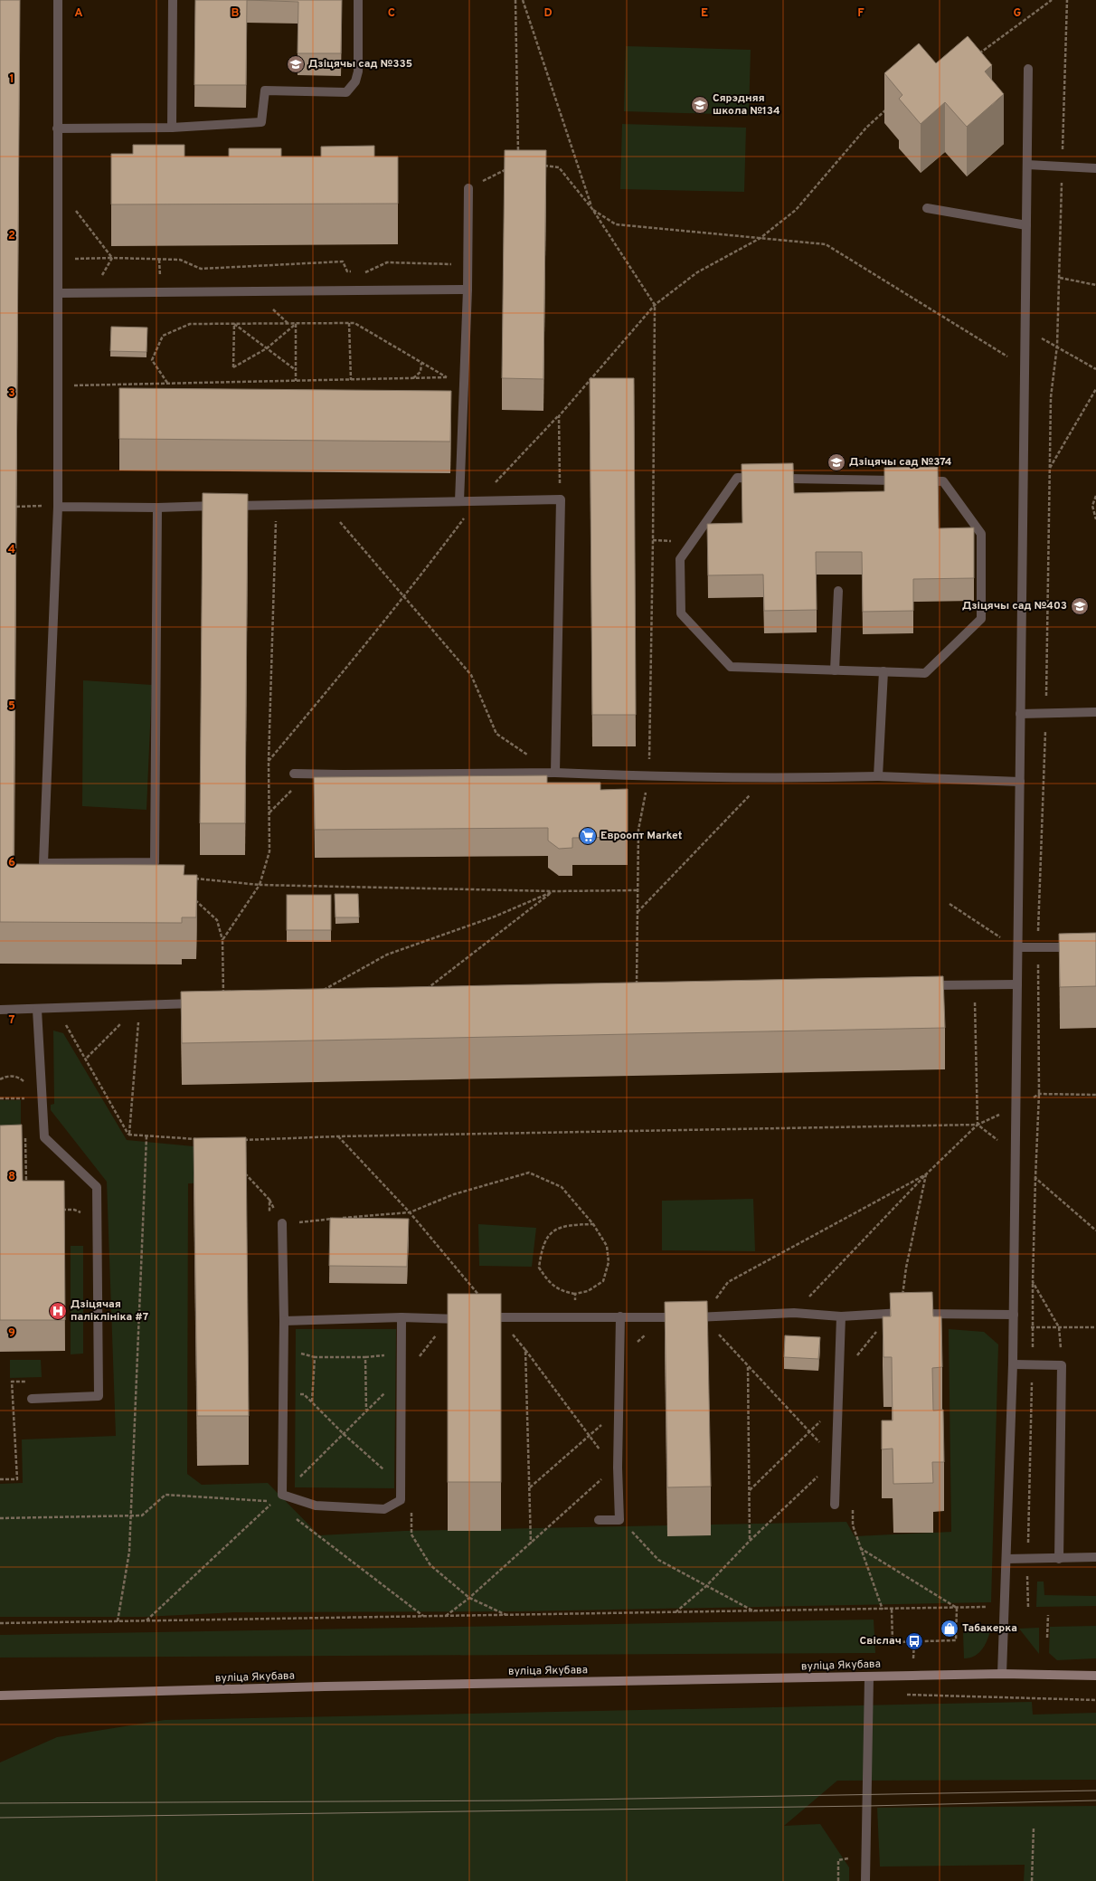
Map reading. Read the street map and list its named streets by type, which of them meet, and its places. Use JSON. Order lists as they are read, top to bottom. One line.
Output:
{"streets":{"main road":["вуліца Якубава"]},"places":{"school or university":["Дзіцячы сад №335","Сярэдняя школа №134","Дзіцячы сад №374","Дзіцячы сад №403"],"supermarket":["Евроопт Market"],"hospital":["Дзіцячая паліклініка #7"],"shop":["Табакерка"],"bus stop":["Свіслач"]},"grid":{"columns":["A","B","C","D","E","F","G"],"rows":["1","2","3","4","5","6","7","8","9"]}}
